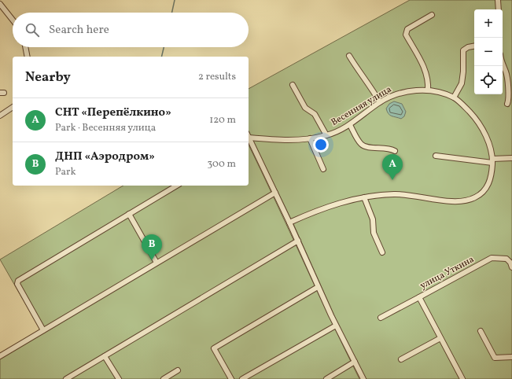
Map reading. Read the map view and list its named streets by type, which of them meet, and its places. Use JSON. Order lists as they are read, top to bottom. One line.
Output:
{"streets":{"street":["Весенняя улица","улица Уткина"]},"page":{"map_buttons":["+","−"],"search":"Search here","heading":["Nearby","2 results"],"list":[{"mark":"A","name":"СНТ «Перепёлкино»","note":"Park · Весенняя улица","value":"120 m"},{"mark":"B","name":"ДНП «Аэродром»","note":"Park","value":"300 m"}],"pins":["A","B"]}}
